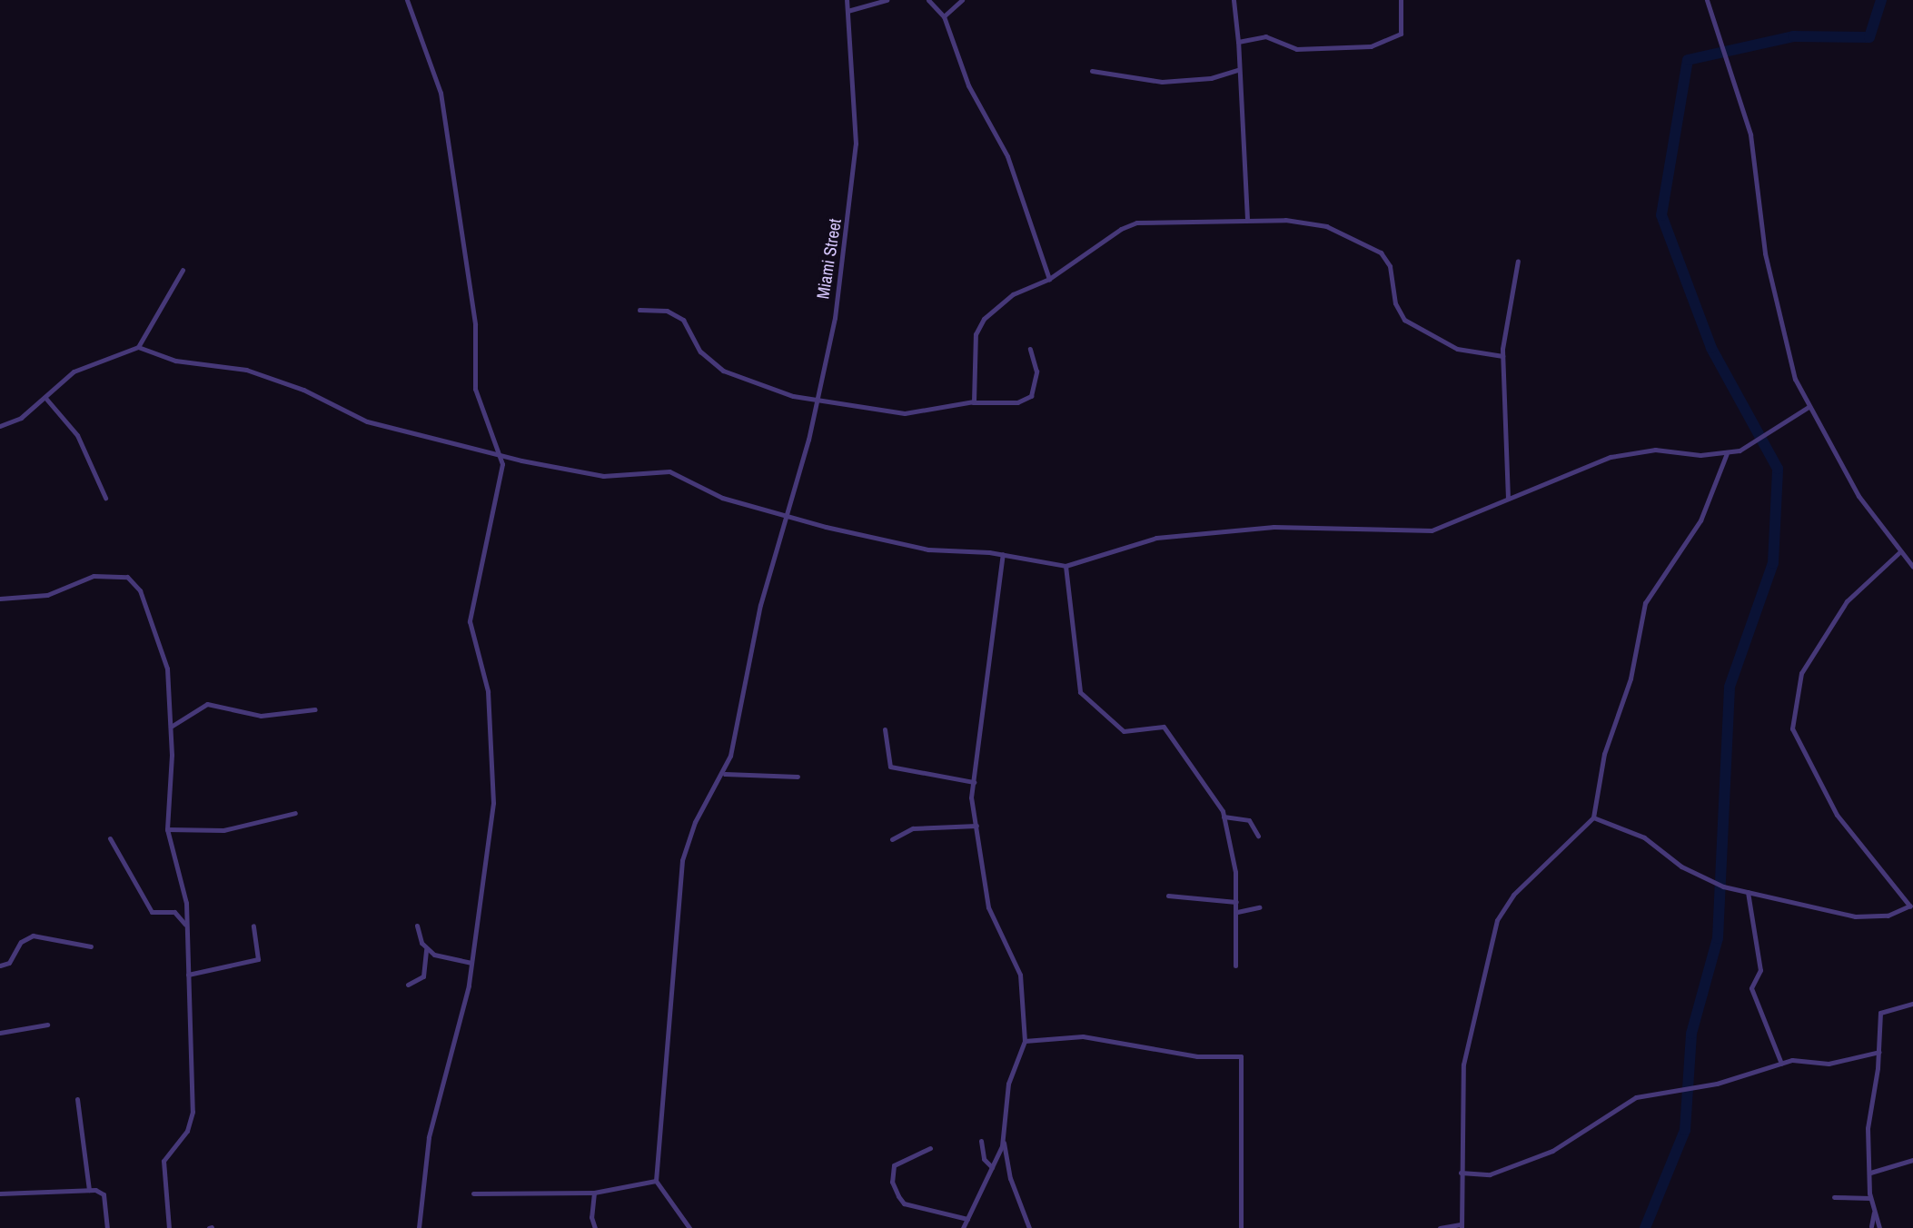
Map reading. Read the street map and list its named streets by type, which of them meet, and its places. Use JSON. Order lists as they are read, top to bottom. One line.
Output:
{"streets":{"street":["Miami Street"]}}
